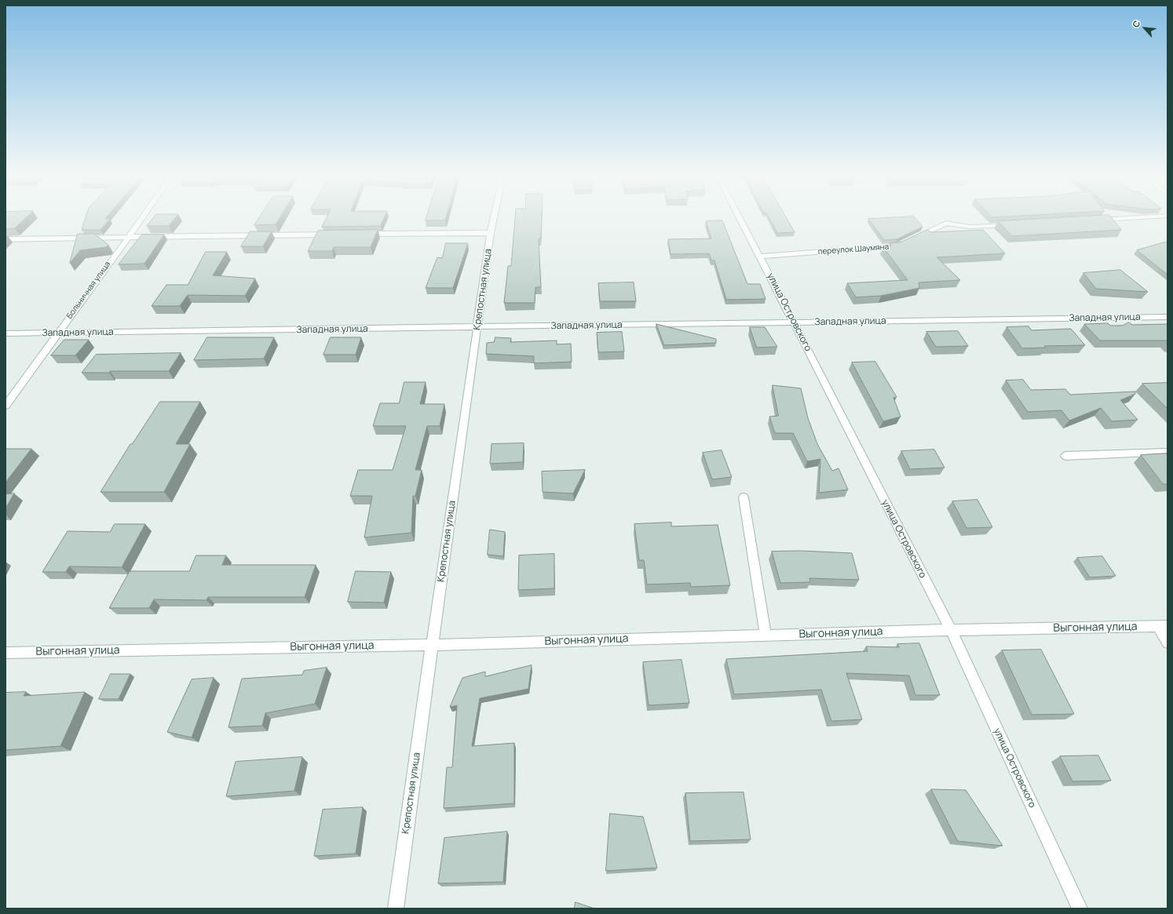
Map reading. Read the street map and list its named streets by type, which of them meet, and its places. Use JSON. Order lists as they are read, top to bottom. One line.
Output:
{"streets":{"street":["переулок Шаумяна","Крепостная улица","Больничная улица","улица Островского","Западная улица","Выгонная улица"]},"crossings":[["переулок Шаумяна","улица Островского"],["Крепостная улица","Западная улица"],["Крепостная улица","Выгонная улица"],["Больничная улица","Западная улица"],["улица Островского","Западная улица"],["улица Островского","Выгонная улица"]],"north":"top left"}
